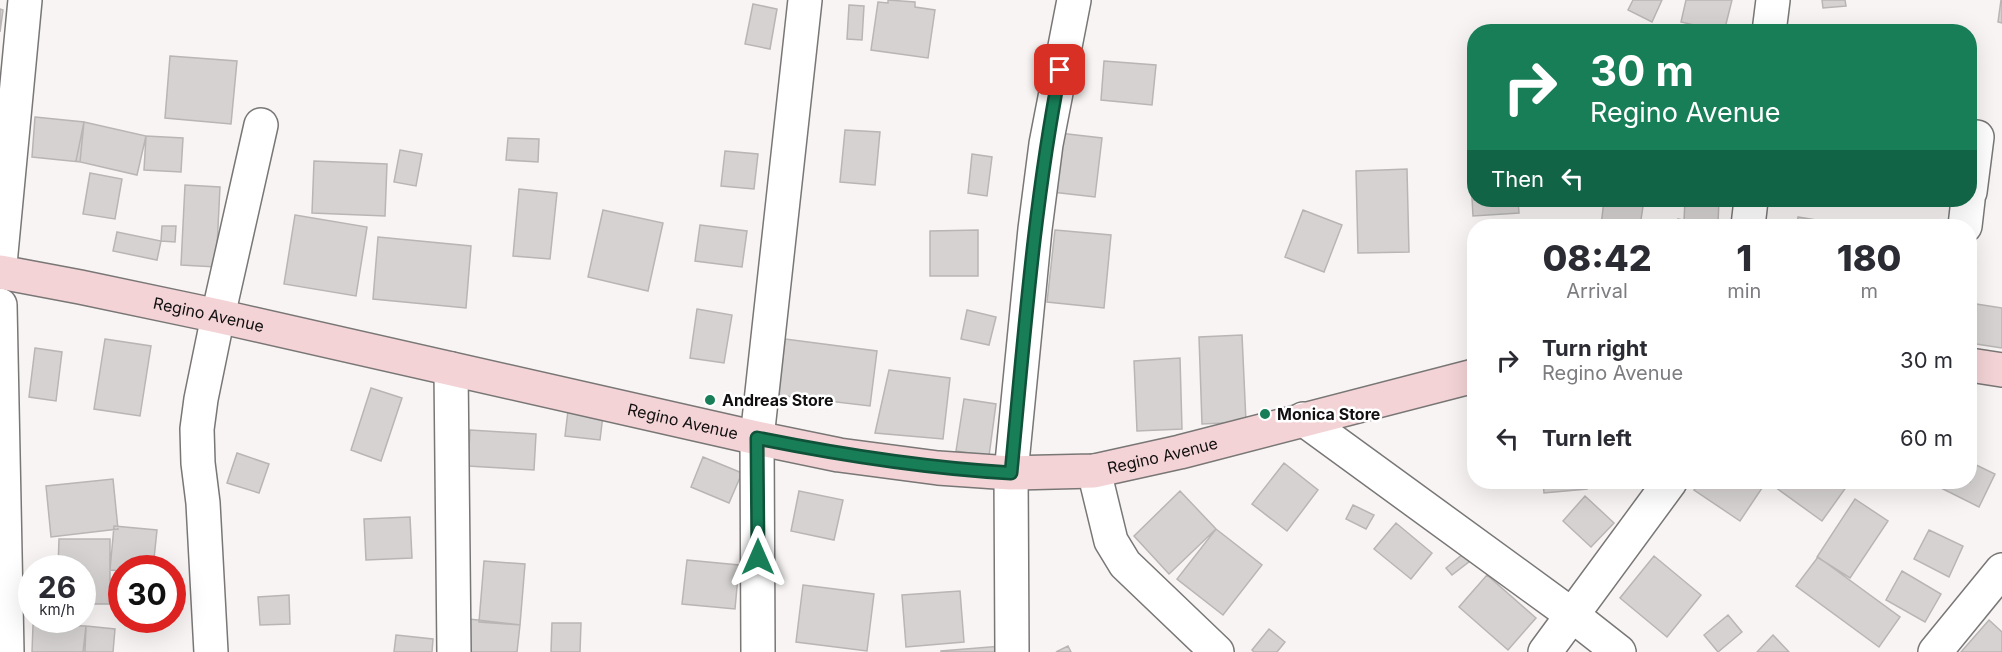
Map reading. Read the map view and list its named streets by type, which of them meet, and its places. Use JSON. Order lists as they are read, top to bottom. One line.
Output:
{"streets":{"street":["Regino Avenue"]},"places":["Andreas Store","Monica Store"],"page":{"turn":["30 m","Regino Avenue"],"then":"Then","eta":["08:42","Arrival","1","min","180","m"],"list":[{"name":"Turn right","note":"Regino Avenue","value":"30 m"},{"name":"Turn left","value":"60 m"}],"speed":"26 km/h","limit":"30"}}
